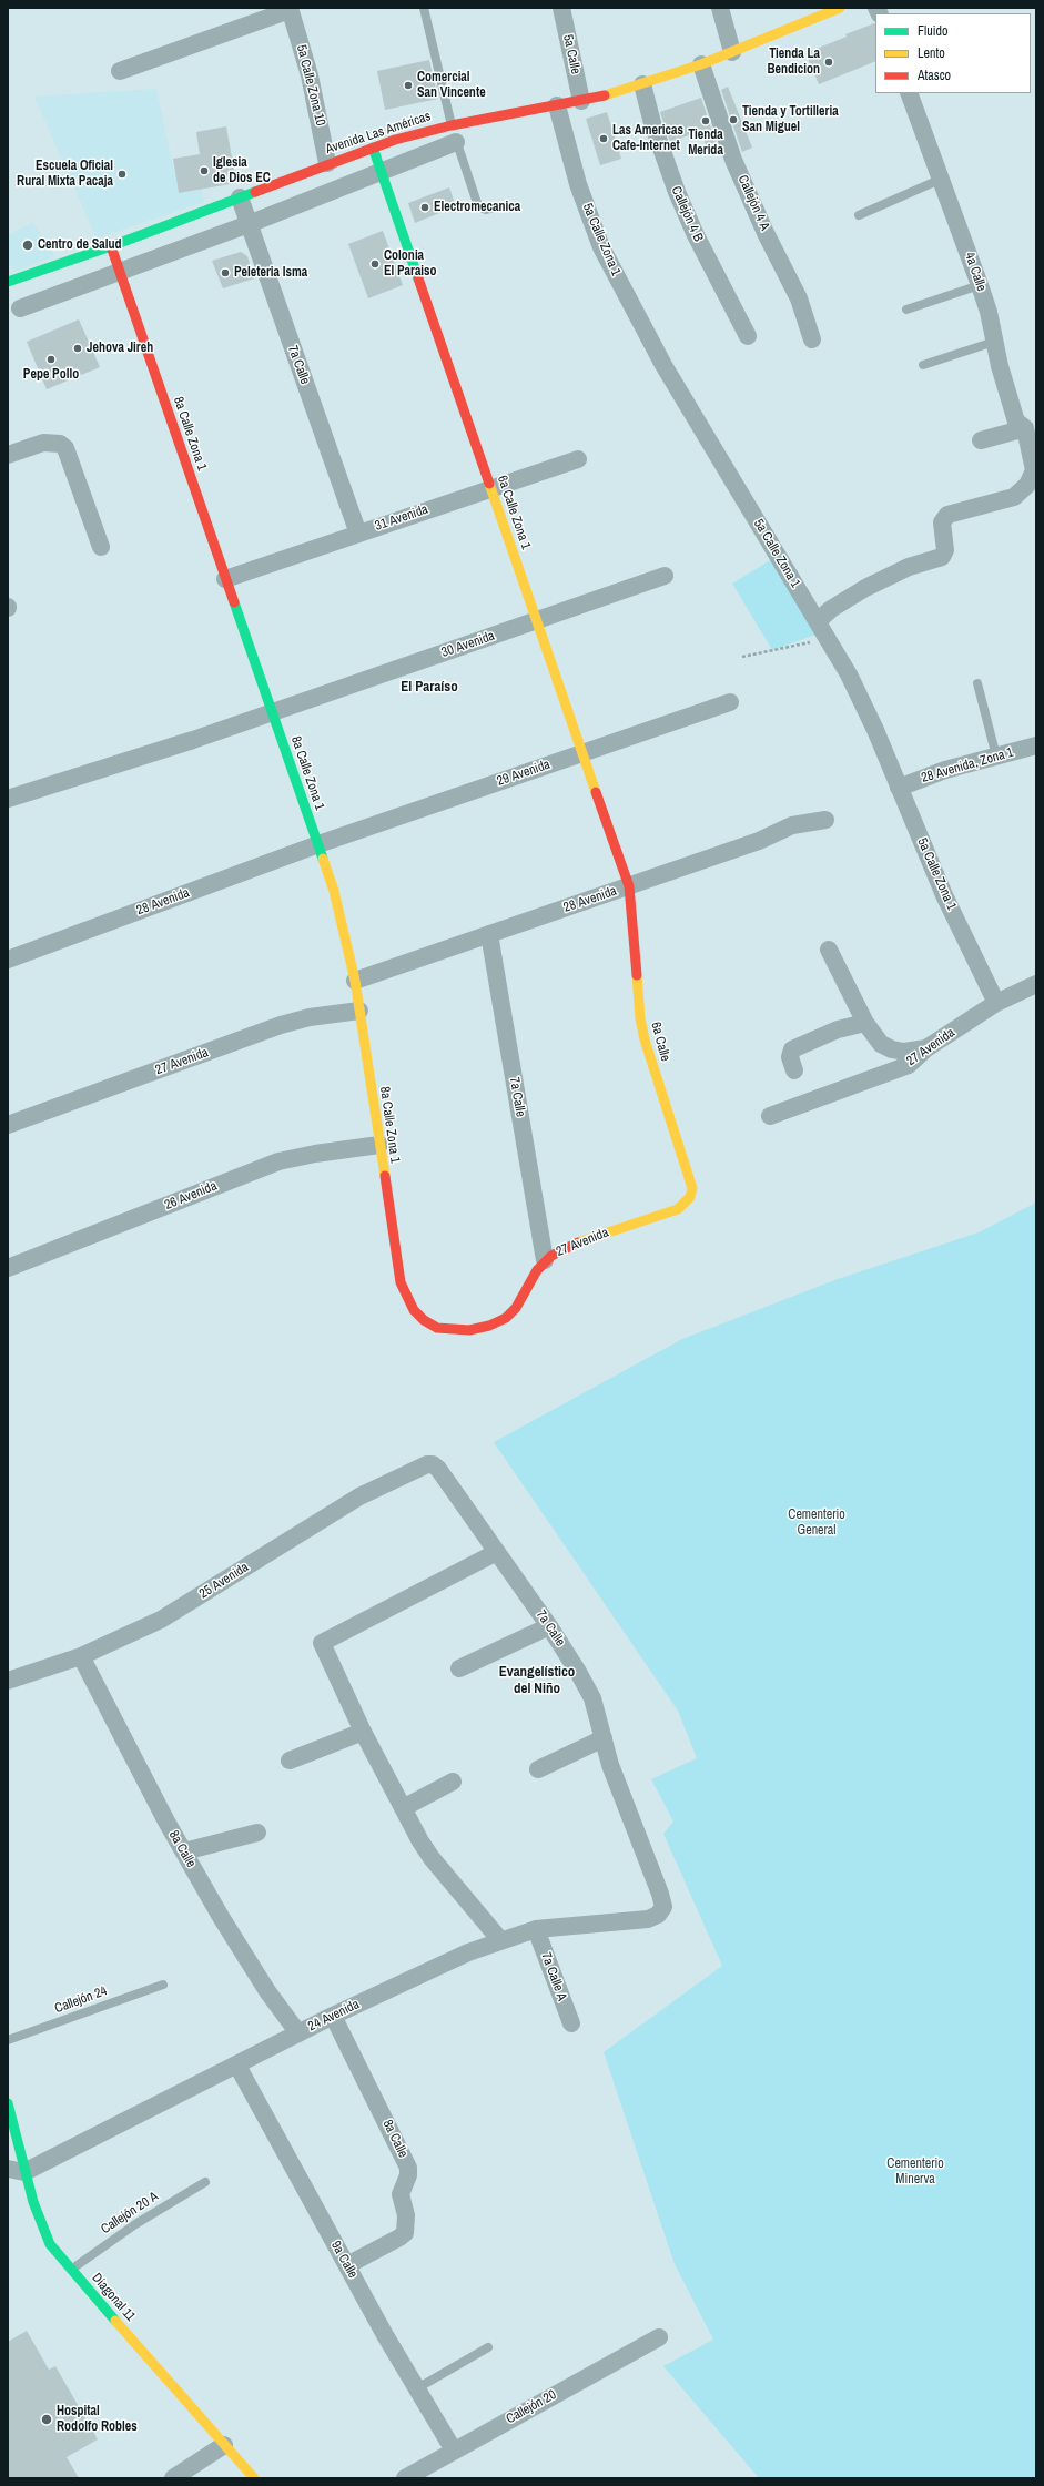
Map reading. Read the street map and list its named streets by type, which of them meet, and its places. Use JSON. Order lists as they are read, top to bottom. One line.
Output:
{"streets":{"street":["5a Calle","5a Calle Zona 10","Avenida Las Américas","Callejón 4 A","Callejón 4 B","5a Calle Zona 1","4a Calle","7a Calle","8a Calle Zona 1","6a Calle Zona 1","31 Avenida","30 Avenida","28 Avenida, Zona 1","29 Avenida","28 Avenida","6a Calle","27 Avenida","26 Avenida","25 Avenida","8a Calle","7a Calle A","24 Avenida","9a Calle","Diagonal 11","Callejón 20"],"lane":["Callejón 24","Callejón 20 A"]},"crossings":[["5a Calle","Avenida Las Américas"],["5a Calle Zona 10","Avenida Las Américas"],["Avenida Las Américas","Callejón 4 A"],["Avenida Las Américas","Callejón 4 B"],["Avenida Las Américas","5a Calle Zona 1"],["Avenida Las Américas","7a Calle"],["Avenida Las Américas","8a Calle Zona 1"],["Avenida Las Américas","6a Calle Zona 1"],["5a Calle Zona 1","4a Calle"],["5a Calle Zona 1","28 Avenida, Zona 1"],["5a Calle Zona 1","27 Avenida"],["7a Calle","31 Avenida"],["7a Calle","28 Avenida"],["7a Calle","27 Avenida"],["7a Calle","25 Avenida"],["7a Calle","24 Avenida"],["8a Calle Zona 1","31 Avenida"],["8a Calle Zona 1","30 Avenida"],["8a Calle Zona 1","29 Avenida"],["8a Calle Zona 1","28 Avenida"],["8a Calle Zona 1","27 Avenida"],["8a Calle Zona 1","26 Avenida"],["6a Calle Zona 1","31 Avenida"],["6a Calle Zona 1","30 Avenida"],["6a Calle Zona 1","29 Avenida"],["6a Calle Zona 1","28 Avenida"],["6a Calle Zona 1","6a Calle"],["29 Avenida","28 Avenida"],["28 Avenida","6a Calle"],["6a Calle","27 Avenida"],["25 Avenida","8a Calle"],["8a Calle","24 Avenida"],["8a Calle","9a Calle"],["7a Calle A","24 Avenida"],["24 Avenida","9a Calle"],["24 Avenida","Diagonal 11"],["Callejón 20 A","Diagonal 11"],["9a Calle","Callejón 20"]],"districts":["El Paraíso","Evangelístico del Niño"],"parks":["Cementerio General","Cementerio Minerva"],"places":["Tienda La Bendicion","Comercial San Vincente","Tienda y Tortilleria San Miguel","Tienda Merida","Las Americas Cafe-Internet","Iglesia de Dios EC","Escuela Oficial Rural Mixta Pacaja","Electromecanica","Centro de Salud","Colonia El Paraiso","Peleteria Isma","Jehova Jireh","Pepe Pollo","Hospital Rodolfo Robles"],"legend":["Fluido","Lento","Atasco"]}
